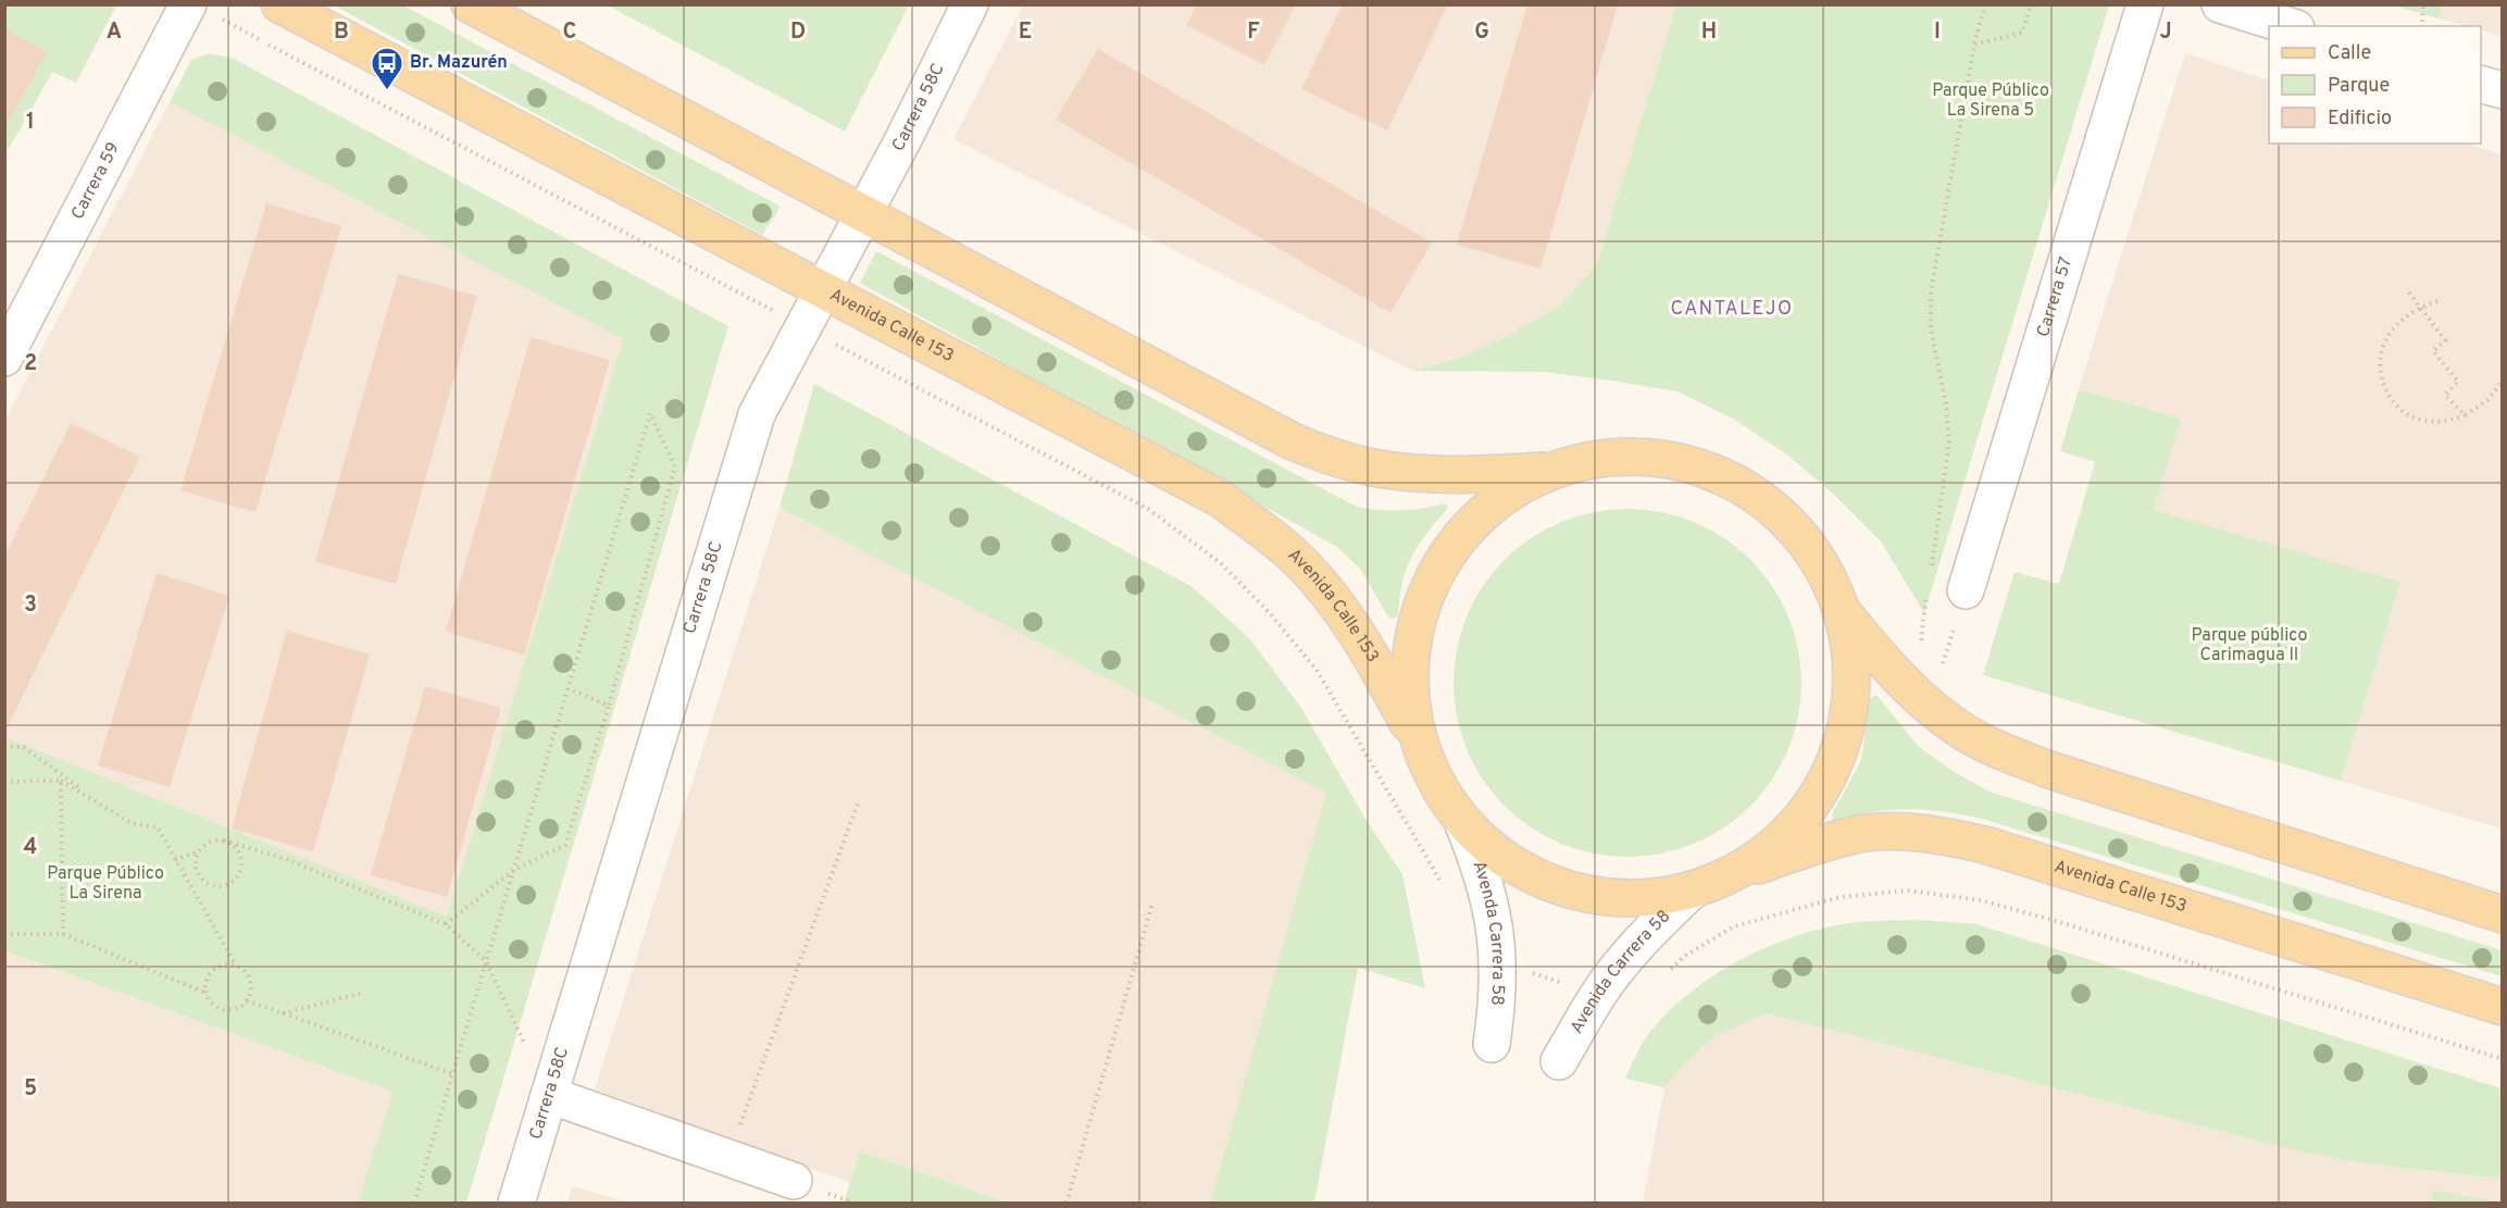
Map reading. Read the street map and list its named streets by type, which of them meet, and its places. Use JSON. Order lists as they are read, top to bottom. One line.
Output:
{"streets":{"main road":["Avenida Calle 153"],"street":["Carrera 58C","Carrera 59","Carrera 57","Avenda Carrera 58","Avenida Carrera 58"]},"crossings":[["Carrera 58C","Avenida Calle 153"]],"districts":["CANTALEJO"],"parks":["Parque Público La Sirena 5","Parque público Carimagua II","Parque Público La Sirena"],"places":{"bus stop":["Br. Mazurén"]},"legend":["Calle","Parque","Edificio"],"grid":{"columns":["A","B","C","D","E","F","G","H","I","J"],"rows":["1","2","3","4","5"]}}
